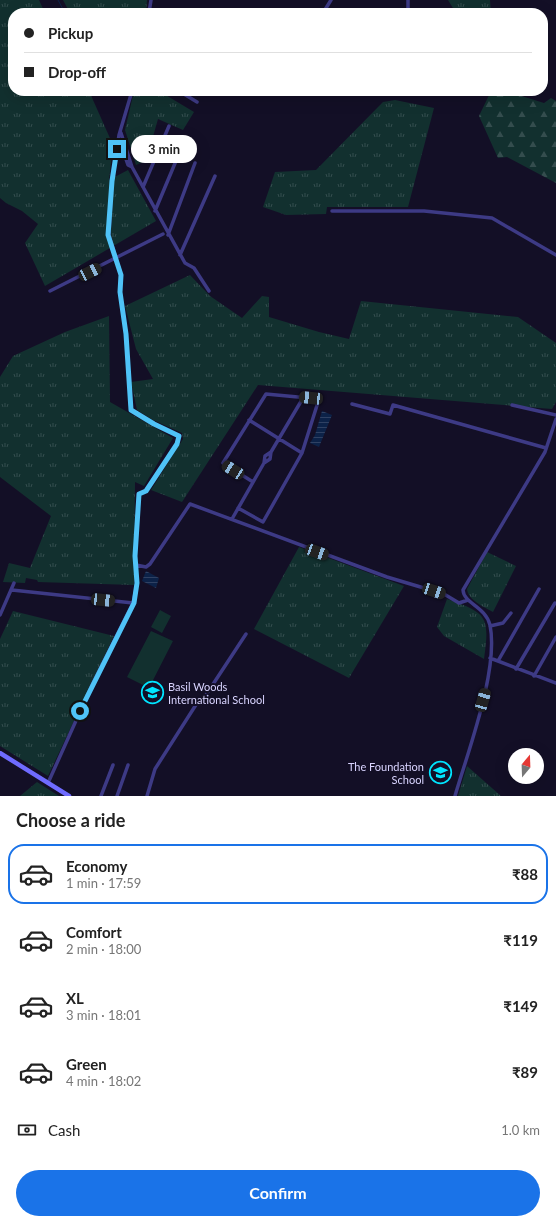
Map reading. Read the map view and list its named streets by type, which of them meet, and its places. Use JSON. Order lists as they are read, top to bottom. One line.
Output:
{"places":{"school or university":["Basil Woods International School","The Foundation School"]},"north":"top","page":{"banner":["Pickup","Drop-off"],"bubble":"3 min","heading":"Choose a ride","list":[{"name":"Economy","note":"1 min · 17:59","value":"₹88"},{"name":"Comfort","note":"2 min · 18:00","value":"₹119"},{"name":"XL","note":"3 min · 18:01","value":"₹149"},{"name":"Green","note":"4 min · 18:02","value":"₹89"}],"pay":["Cash","1.0 km"],"buttons":"Confirm"}}
